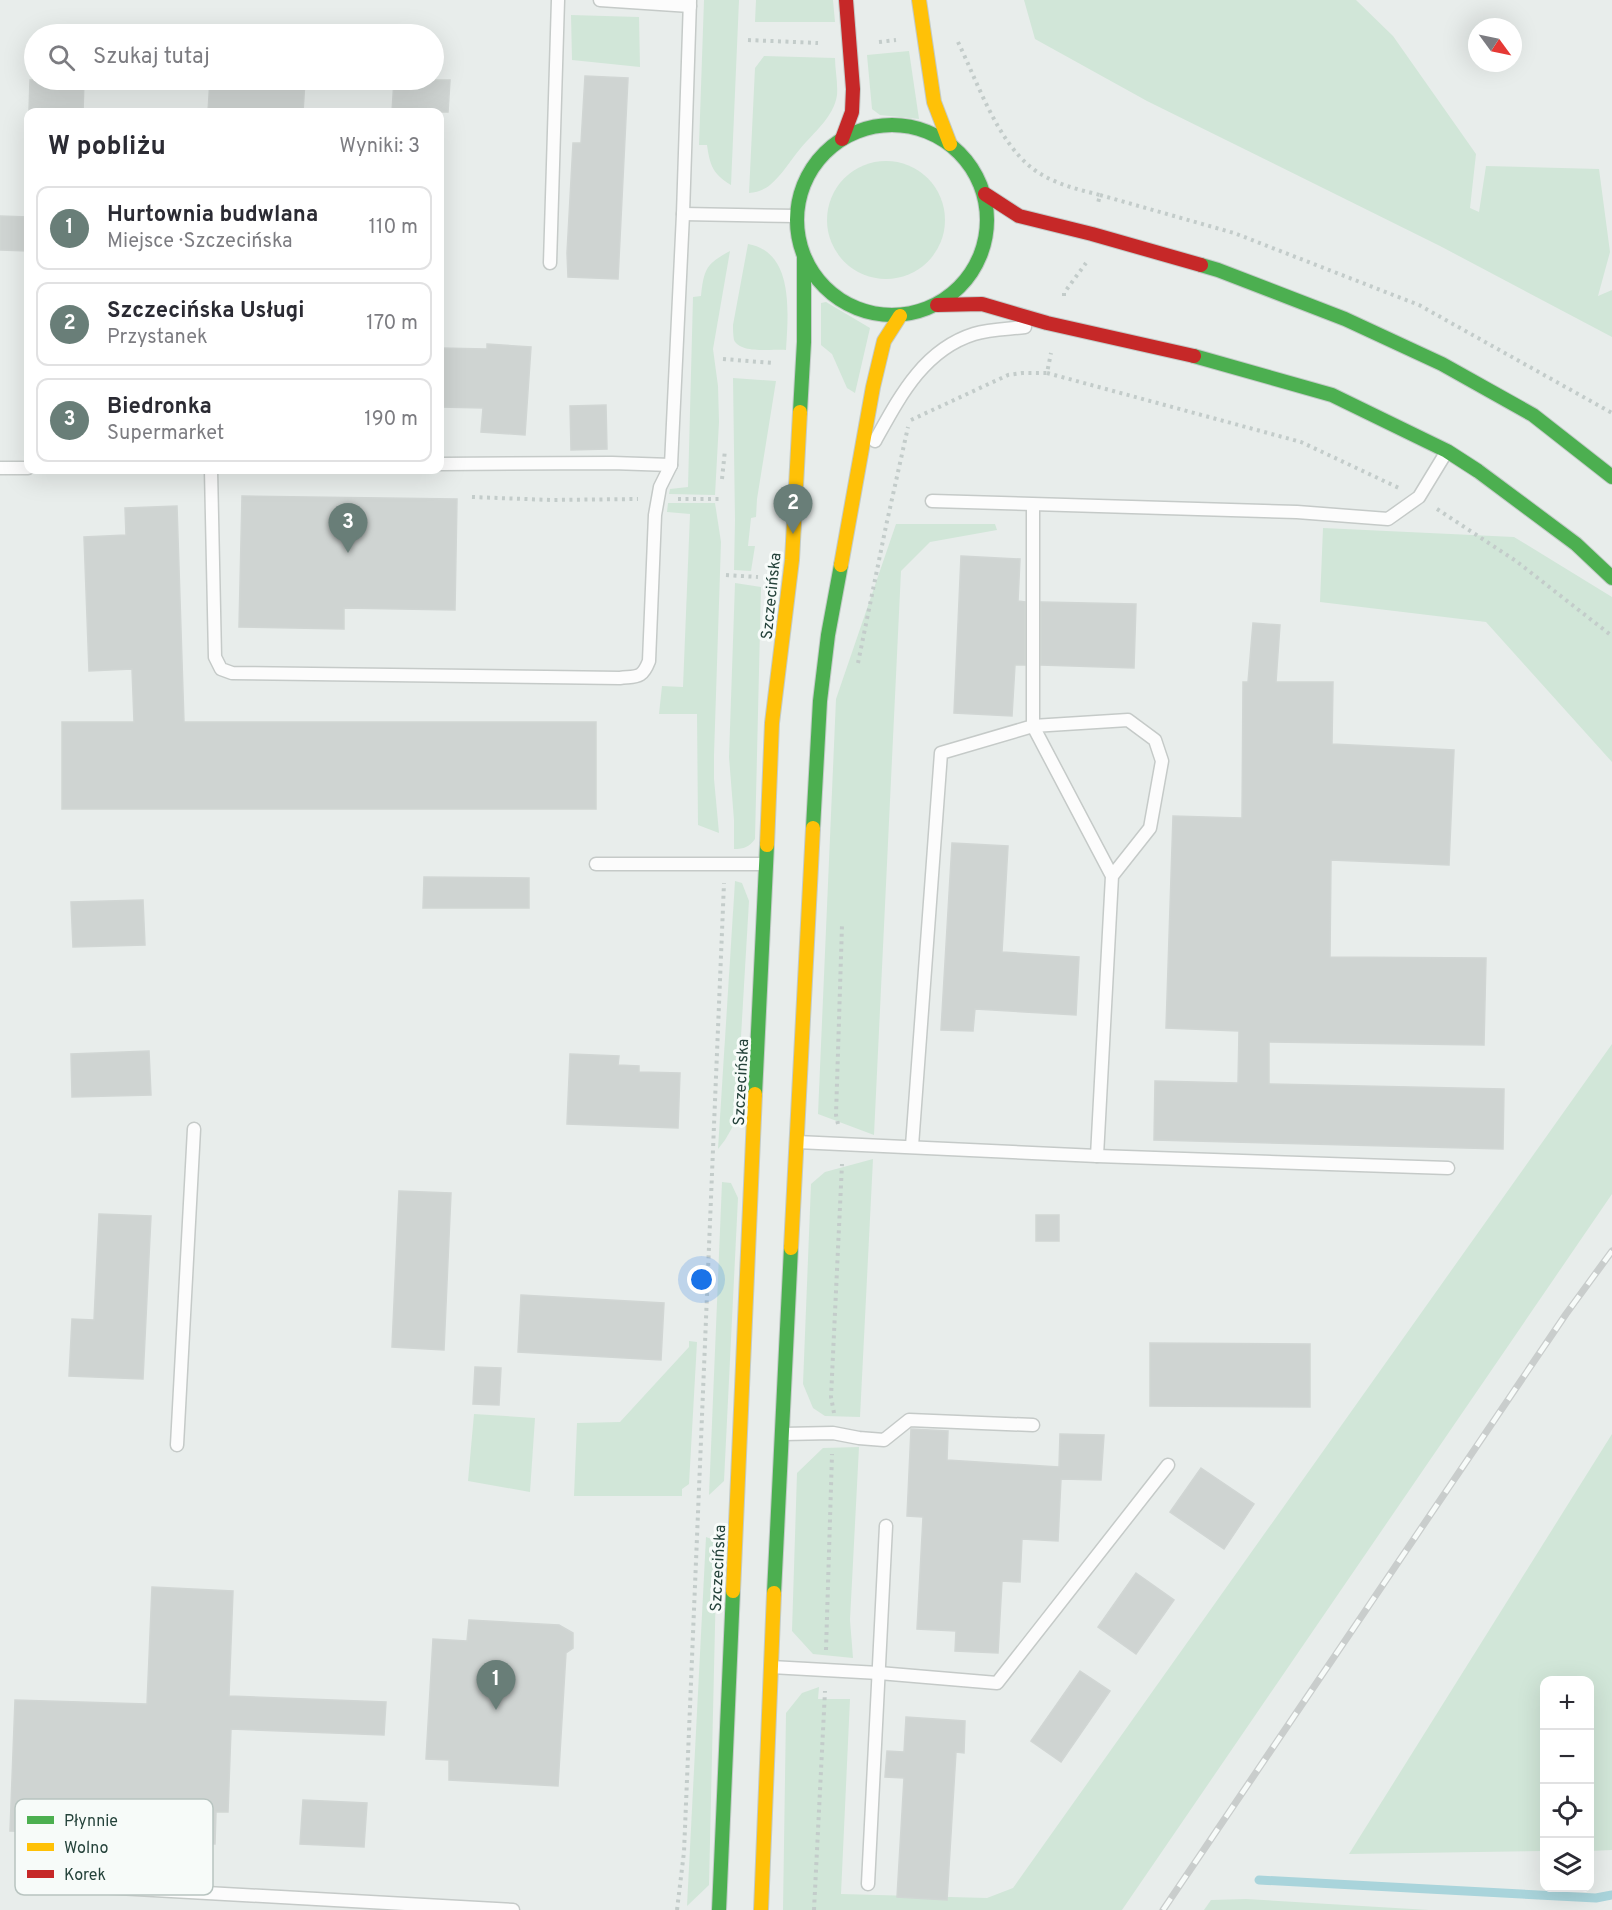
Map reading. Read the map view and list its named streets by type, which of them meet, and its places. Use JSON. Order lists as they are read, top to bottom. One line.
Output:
{"streets":{"main road":["Szczecińska"]},"legend":["Płynnie","Wolno","Korek"],"north":"bottom right","page":{"search":"Szukaj tutaj","heading":["W pobliżu","Wyniki: 3"],"list":[{"mark":"1","name":"Hurtownia budwlana","note":"Miejsce · Szczecińska","value":"110 m"},{"mark":"2","name":"Szczecińska Usługi","note":"Przystanek","value":"170 m"},{"mark":"3","name":"Biedronka","note":"Supermarket","value":"190 m"}],"pins":["2","3","1"],"map_buttons":["+","−"]}}
